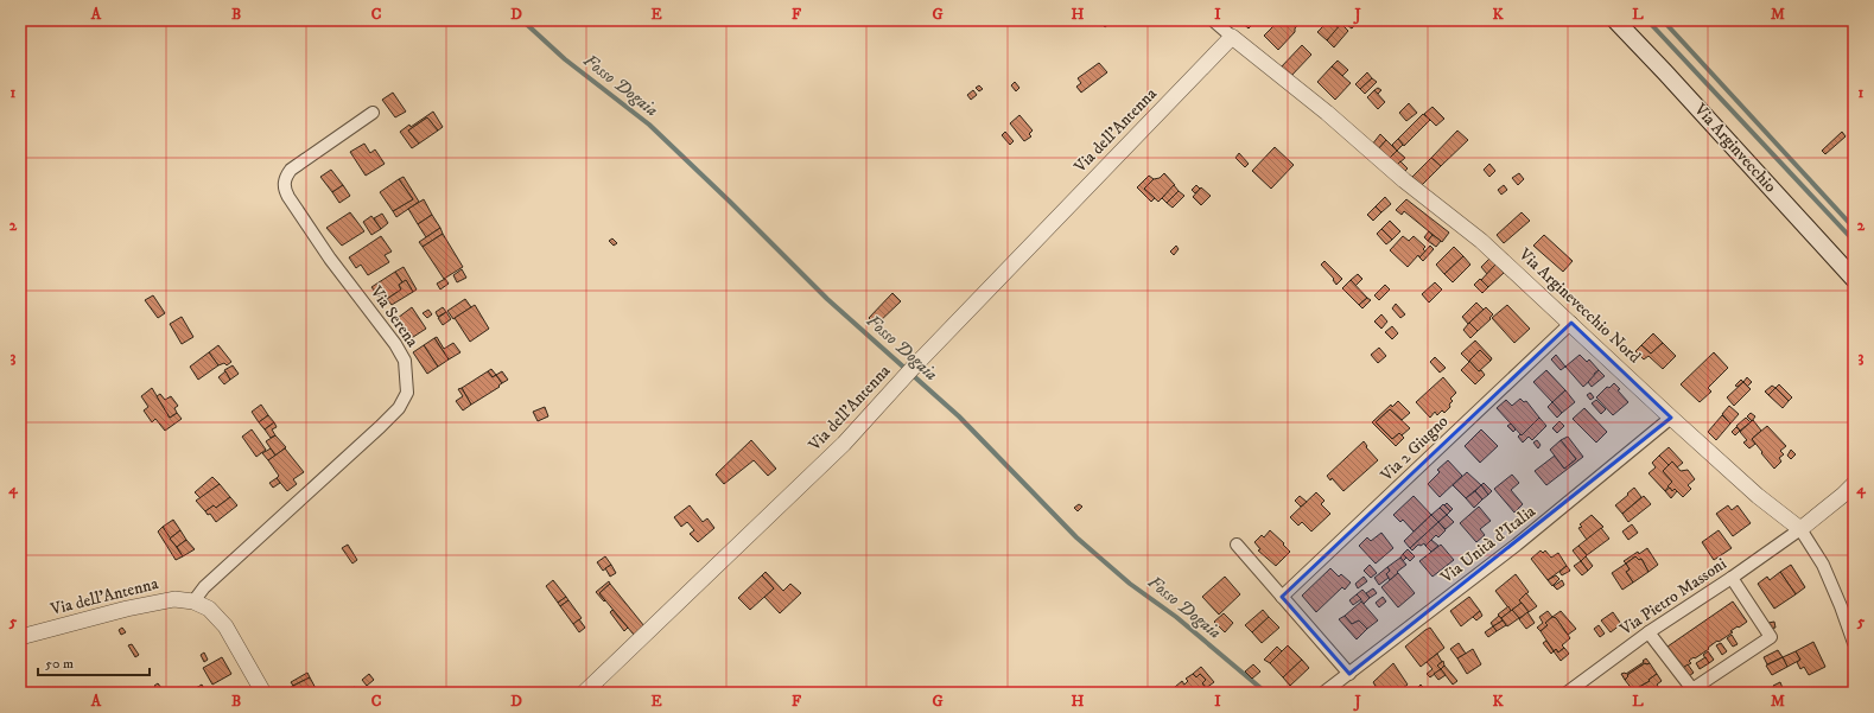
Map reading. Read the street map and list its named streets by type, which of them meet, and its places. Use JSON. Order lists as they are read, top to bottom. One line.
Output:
{"streets":{"main road":["Via Arginvecchio"],"street":["Via dell'Antenna","Via Arginevecchio Nord","Via Serena","Via 2 Giugno","Via Unità d'Italia","Via Pietro Massoni"]},"crossings":[["Via dell'Antenna","Via Arginevecchio Nord"],["Via dell'Antenna","Via Serena"],["Via Arginevecchio Nord","Via 2 Giugno"],["Via Arginevecchio Nord","Via Unità d'Italia"],["Via Arginevecchio Nord","Via Pietro Massoni"]],"water":["Fosso Dogaia"],"scale_bar":"50 m","grid":{"columns":["A","B","C","D","E","F","G","H","I","J","K","L","M"],"rows":["1","2","3","4","5"]}}
